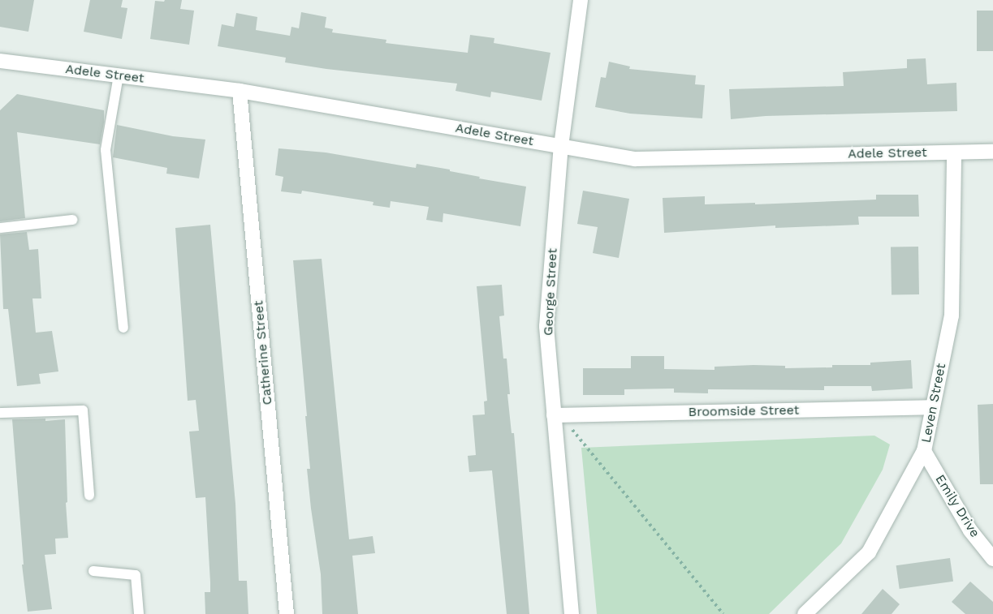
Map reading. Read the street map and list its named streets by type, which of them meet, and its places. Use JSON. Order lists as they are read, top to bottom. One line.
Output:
{"streets":{"street":["Adele Street","George Street","Catherine Street","Leven Street","Broomside Street","Emily Drive"]},"crossings":[["Adele Street","George Street"],["Adele Street","Catherine Street"],["Adele Street","Leven Street"],["George Street","Broomside Street"],["Leven Street","Broomside Street"],["Leven Street","Emily Drive"]]}
